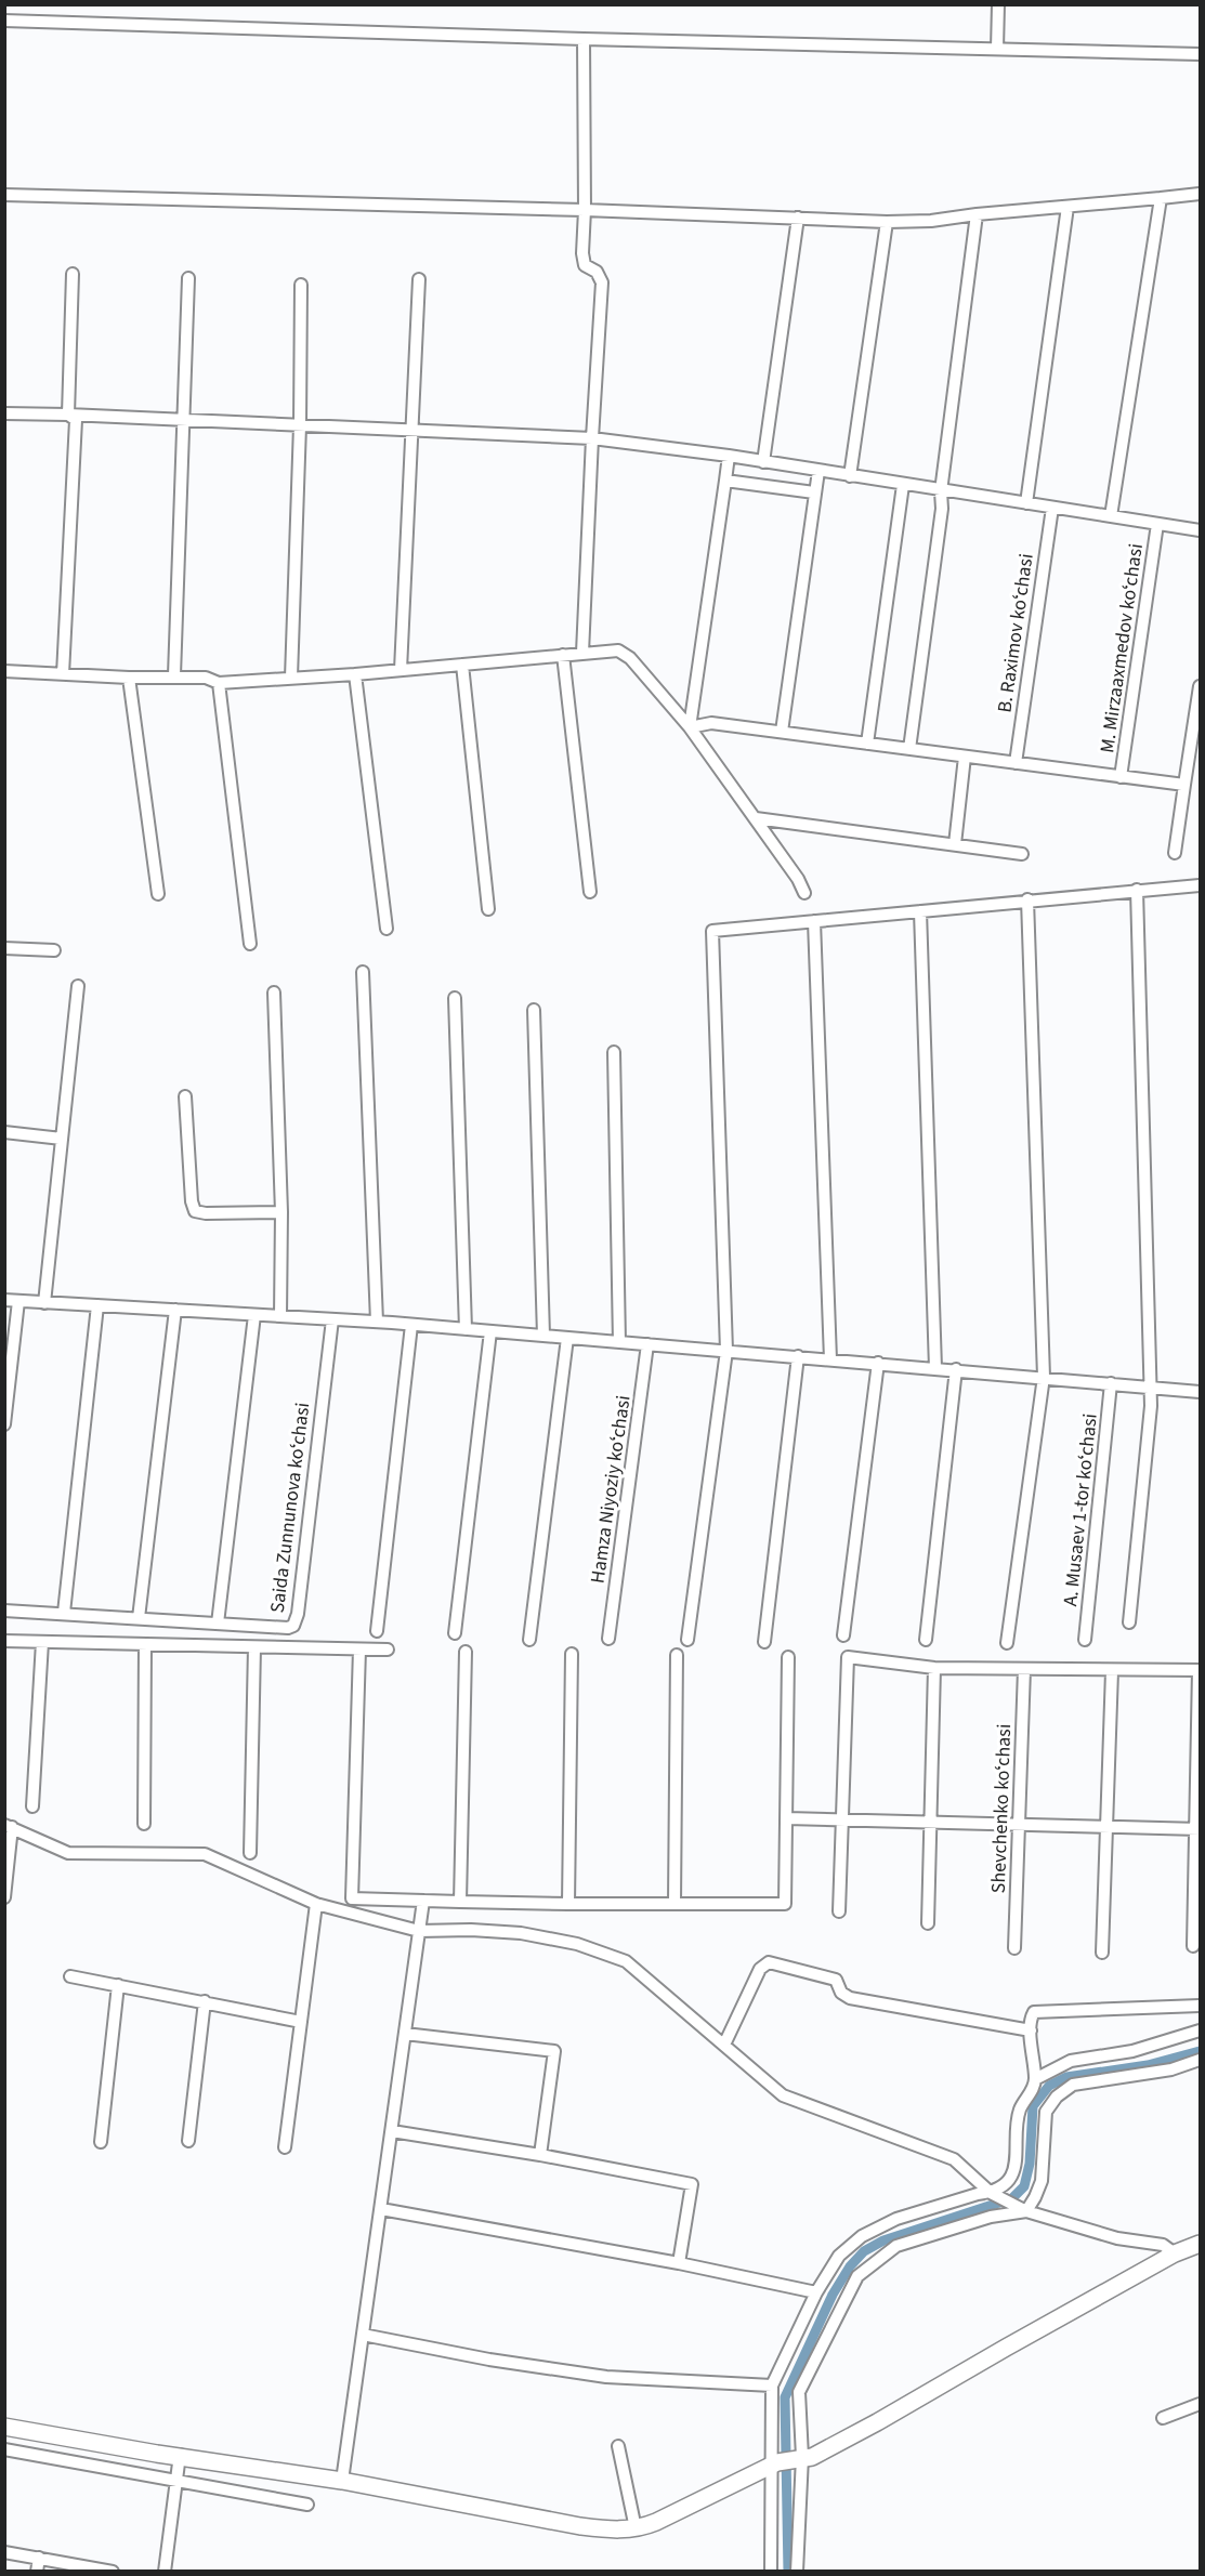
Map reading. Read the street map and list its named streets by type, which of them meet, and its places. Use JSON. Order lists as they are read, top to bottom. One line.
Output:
{"streets":{"street":["B. Raximov koʻchasi","M. Mirzaaxmedov koʻchasi","Hamza Niyoziy koʻchasi","Saida Zunnunova koʻchasi","A. Musaev 1-tor koʻchasi","Shevchenko koʻchasi"]}}
